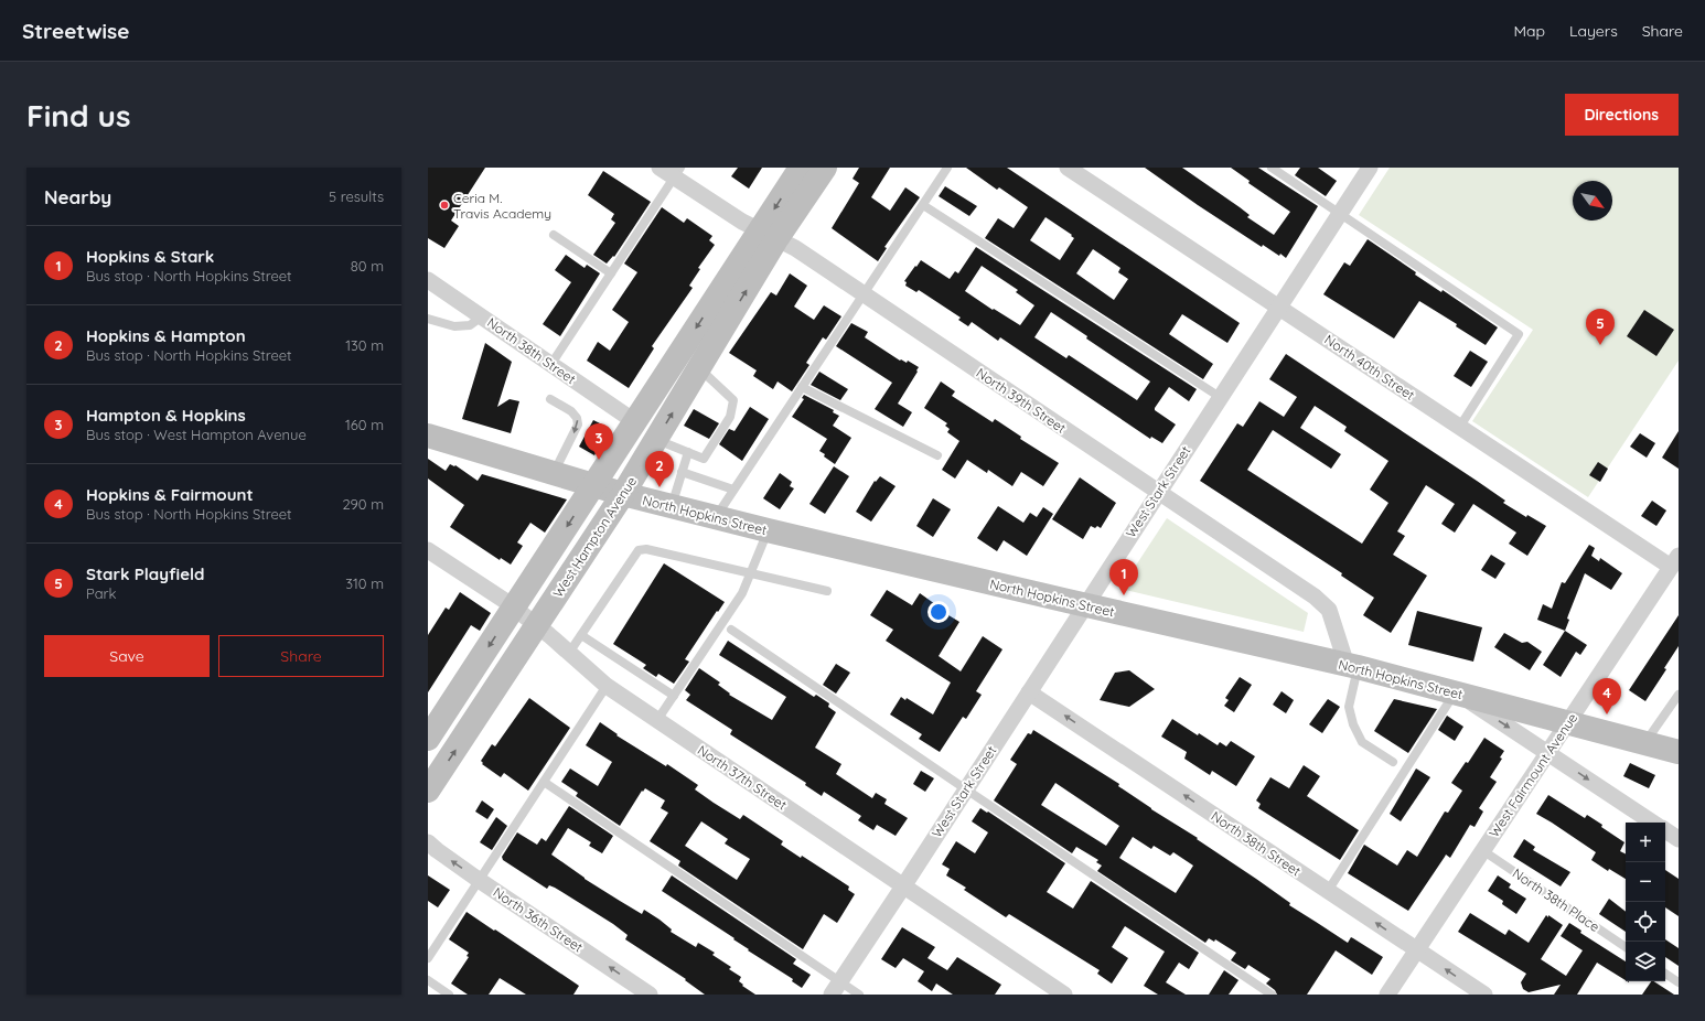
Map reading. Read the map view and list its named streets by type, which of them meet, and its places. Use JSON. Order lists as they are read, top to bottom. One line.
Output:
{"streets":{"main road":["North Hopkins Street","West Hampton Avenue"],"street":["North 38th Street","North 40th Street","North 39th Street","West Stark Street","West Fairmount Avenue","North 37th Street","North 36th Street"],"lane":["North 38th Place"]},"crossings":[["North 38th Street","West Stark Street"],["North 38th Street","West Hampton Avenue"],["North 38th Street","West Fairmount Avenue"],["North 40th Street","West Stark Street"],["North 40th Street","West Fairmount Avenue"],["North 39th Street","West Stark Street"],["North 39th Street","North Hopkins Street"],["North 39th Street","West Hampton Avenue"],["West Stark Street","North Hopkins Street"],["West Stark Street","North 37th Street"],["North Hopkins Street","West Hampton Avenue"],["North Hopkins Street","West Fairmount Avenue"],["West Hampton Avenue","North 37th Street"],["West Fairmount Avenue","North 38th Place"]],"one_way":["North 38th Street","North 36th Street"],"places":["Ceria M. Travis Academy"],"north":"bottom right","page":{"header":"Streetwise","nav":["Map","Layers","Share"],"buttons":["Directions",["Save","Share"]],"title":"Find us","heading":["Nearby","5 results"],"list":[{"mark":"1","name":"Hopkins & Stark","note":"Bus stop · North Hopkins Street","value":"80 m"},{"mark":"2","name":"Hopkins & Hampton","note":"Bus stop · North Hopkins Street","value":"130 m"},{"mark":"3","name":"Hampton & Hopkins","note":"Bus stop · West Hampton Avenue","value":"160 m"},{"mark":"4","name":"Hopkins & Fairmount","note":"Bus stop · North Hopkins Street","value":"290 m"},{"mark":"5","name":"Stark Playfield","note":"Park","value":"310 m"}],"pins":["5","3","2","1","4"],"map_buttons":["+","−"]}}
